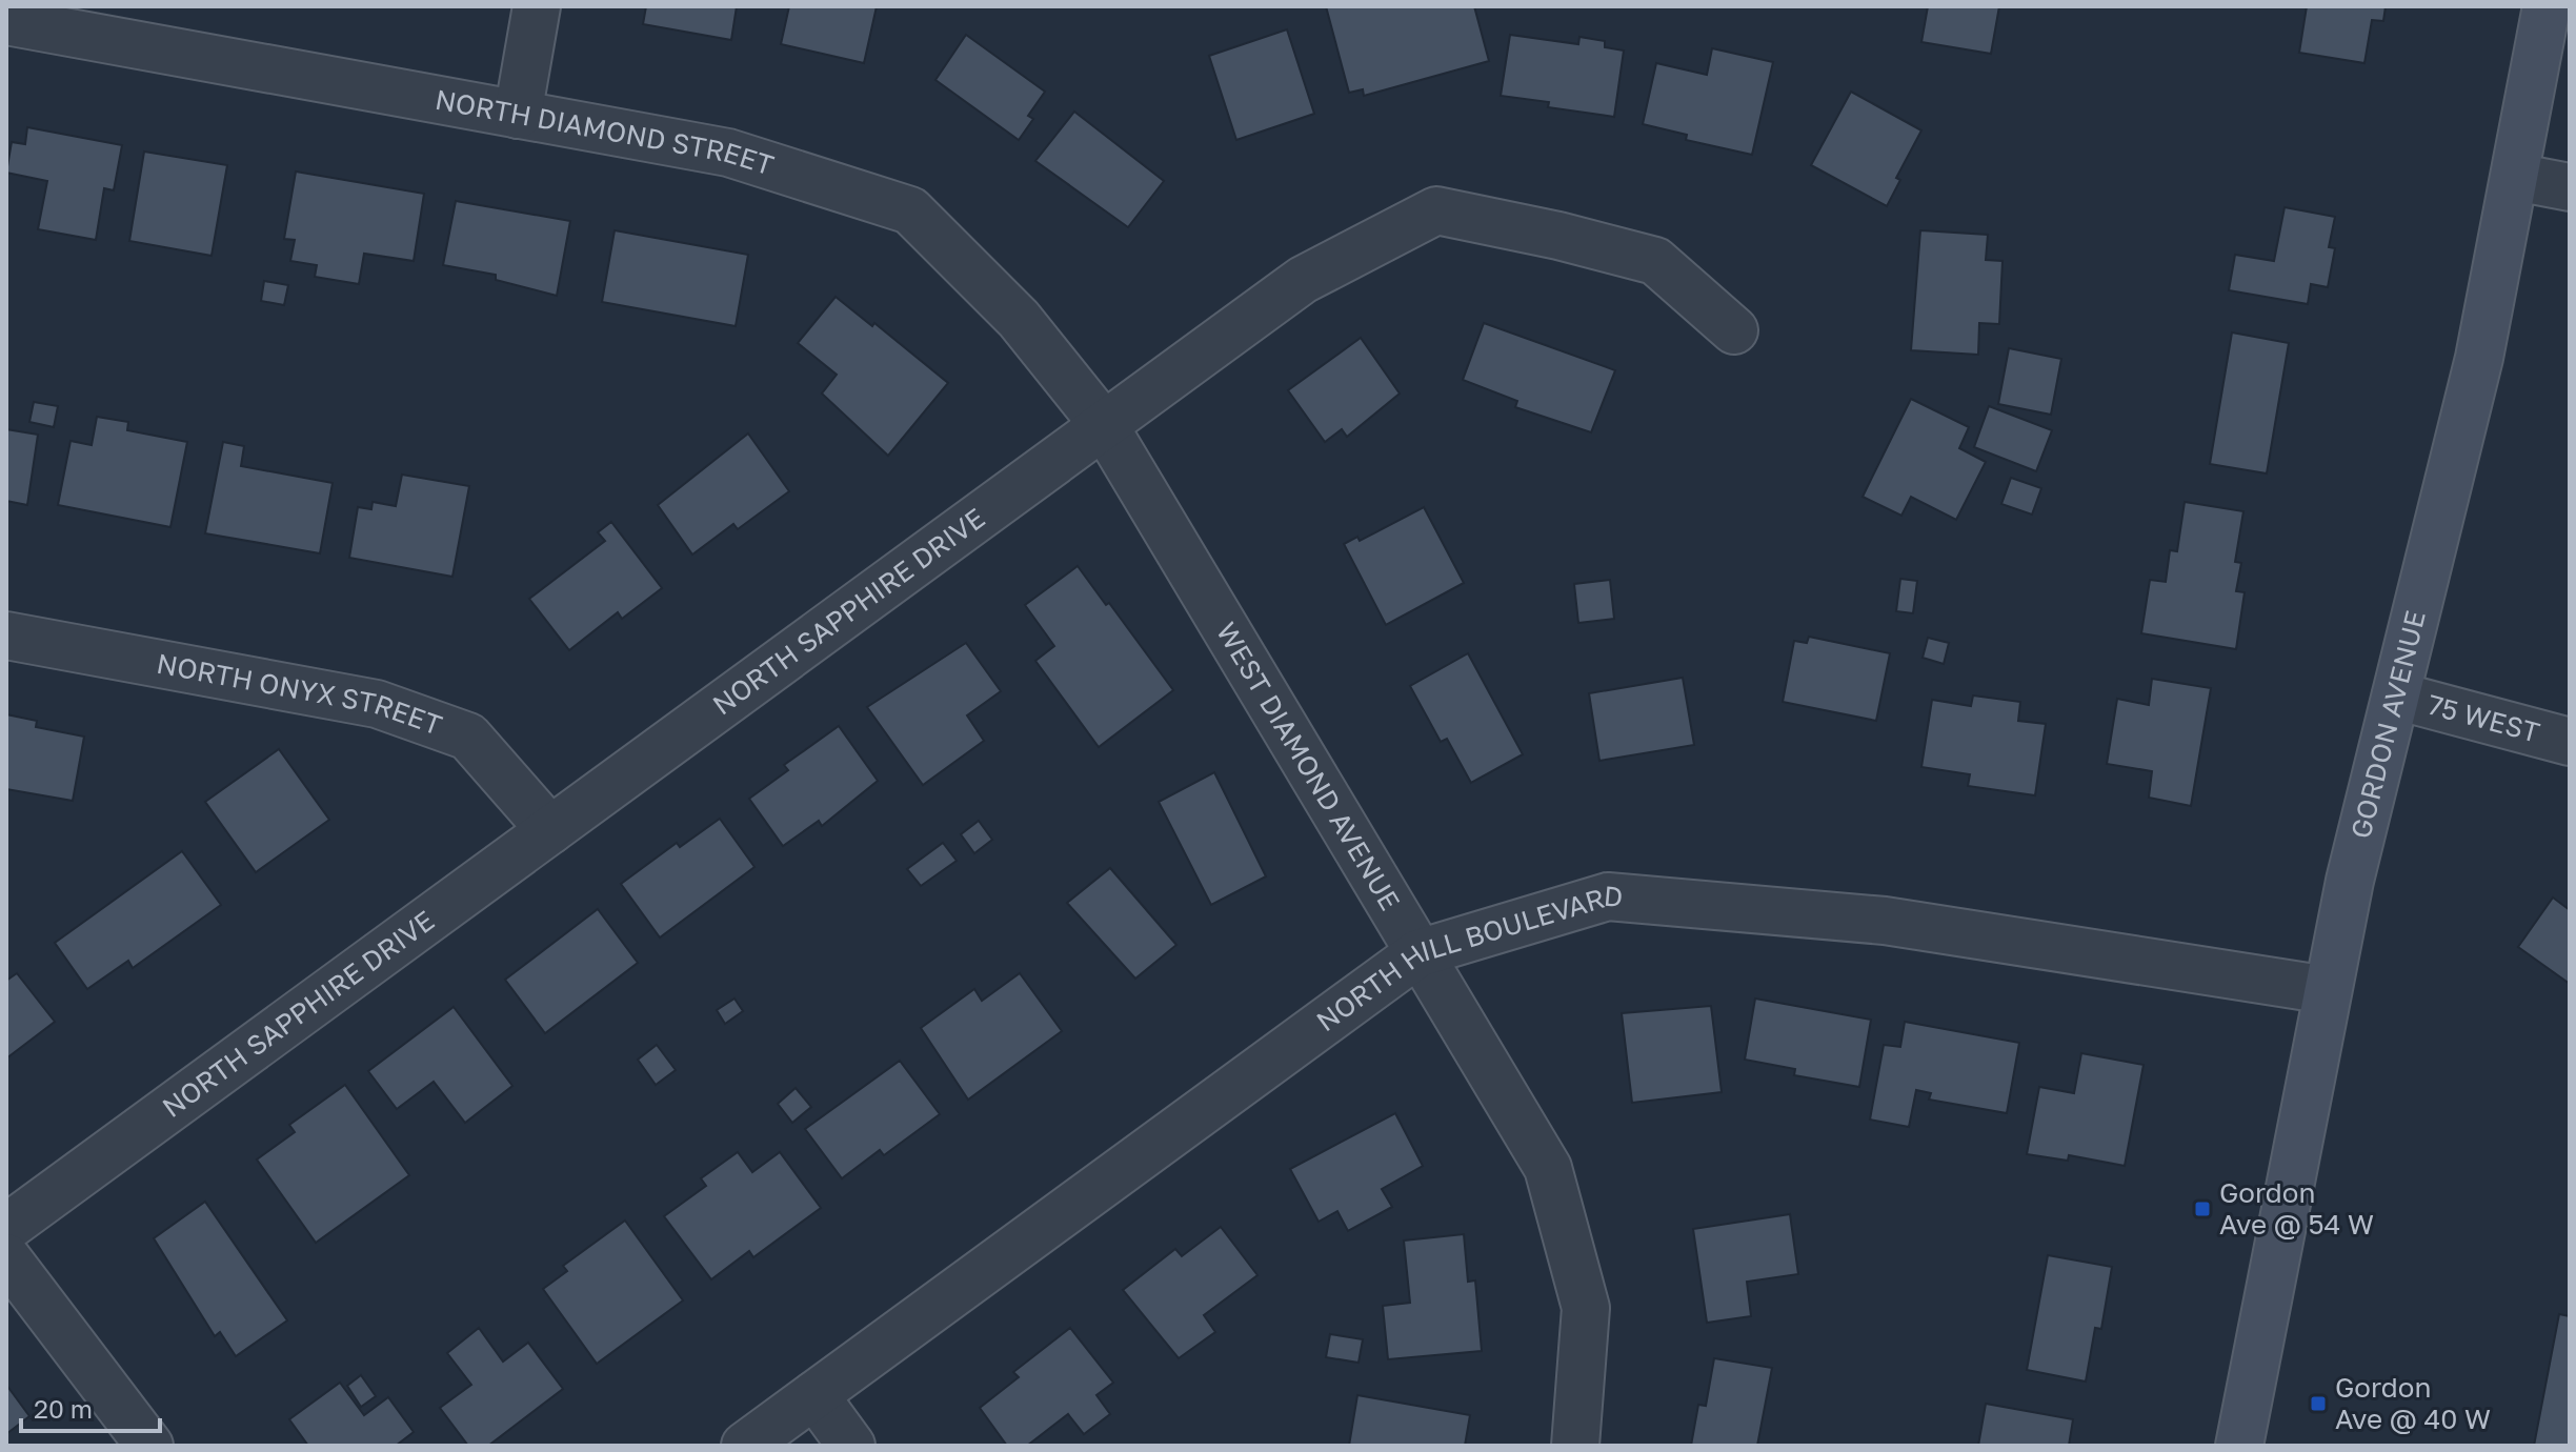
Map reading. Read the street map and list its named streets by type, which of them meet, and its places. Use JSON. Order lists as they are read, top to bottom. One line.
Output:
{"streets":{"main road":["GORDON AVENUE"],"street":["NORTH DIAMOND STREET","NORTH SAPPHIRE DRIVE","NORTH ONYX STREET","75 WEST","WEST DIAMOND AVENUE","NORTH HILL BOULEVARD"]},"crossings":[["NORTH DIAMOND STREET","NORTH SAPPHIRE DRIVE"],["NORTH DIAMOND STREET","WEST DIAMOND AVENUE"],["NORTH SAPPHIRE DRIVE","NORTH ONYX STREET"],["NORTH SAPPHIRE DRIVE","WEST DIAMOND AVENUE"],["75 WEST","GORDON AVENUE"],["GORDON AVENUE","NORTH HILL BOULEVARD"],["WEST DIAMOND AVENUE","NORTH HILL BOULEVARD"]],"places":{"transit":["Gordon Ave @ 54 W","Gordon Ave @ 40 W"]},"scale_bar":"20 m"}
